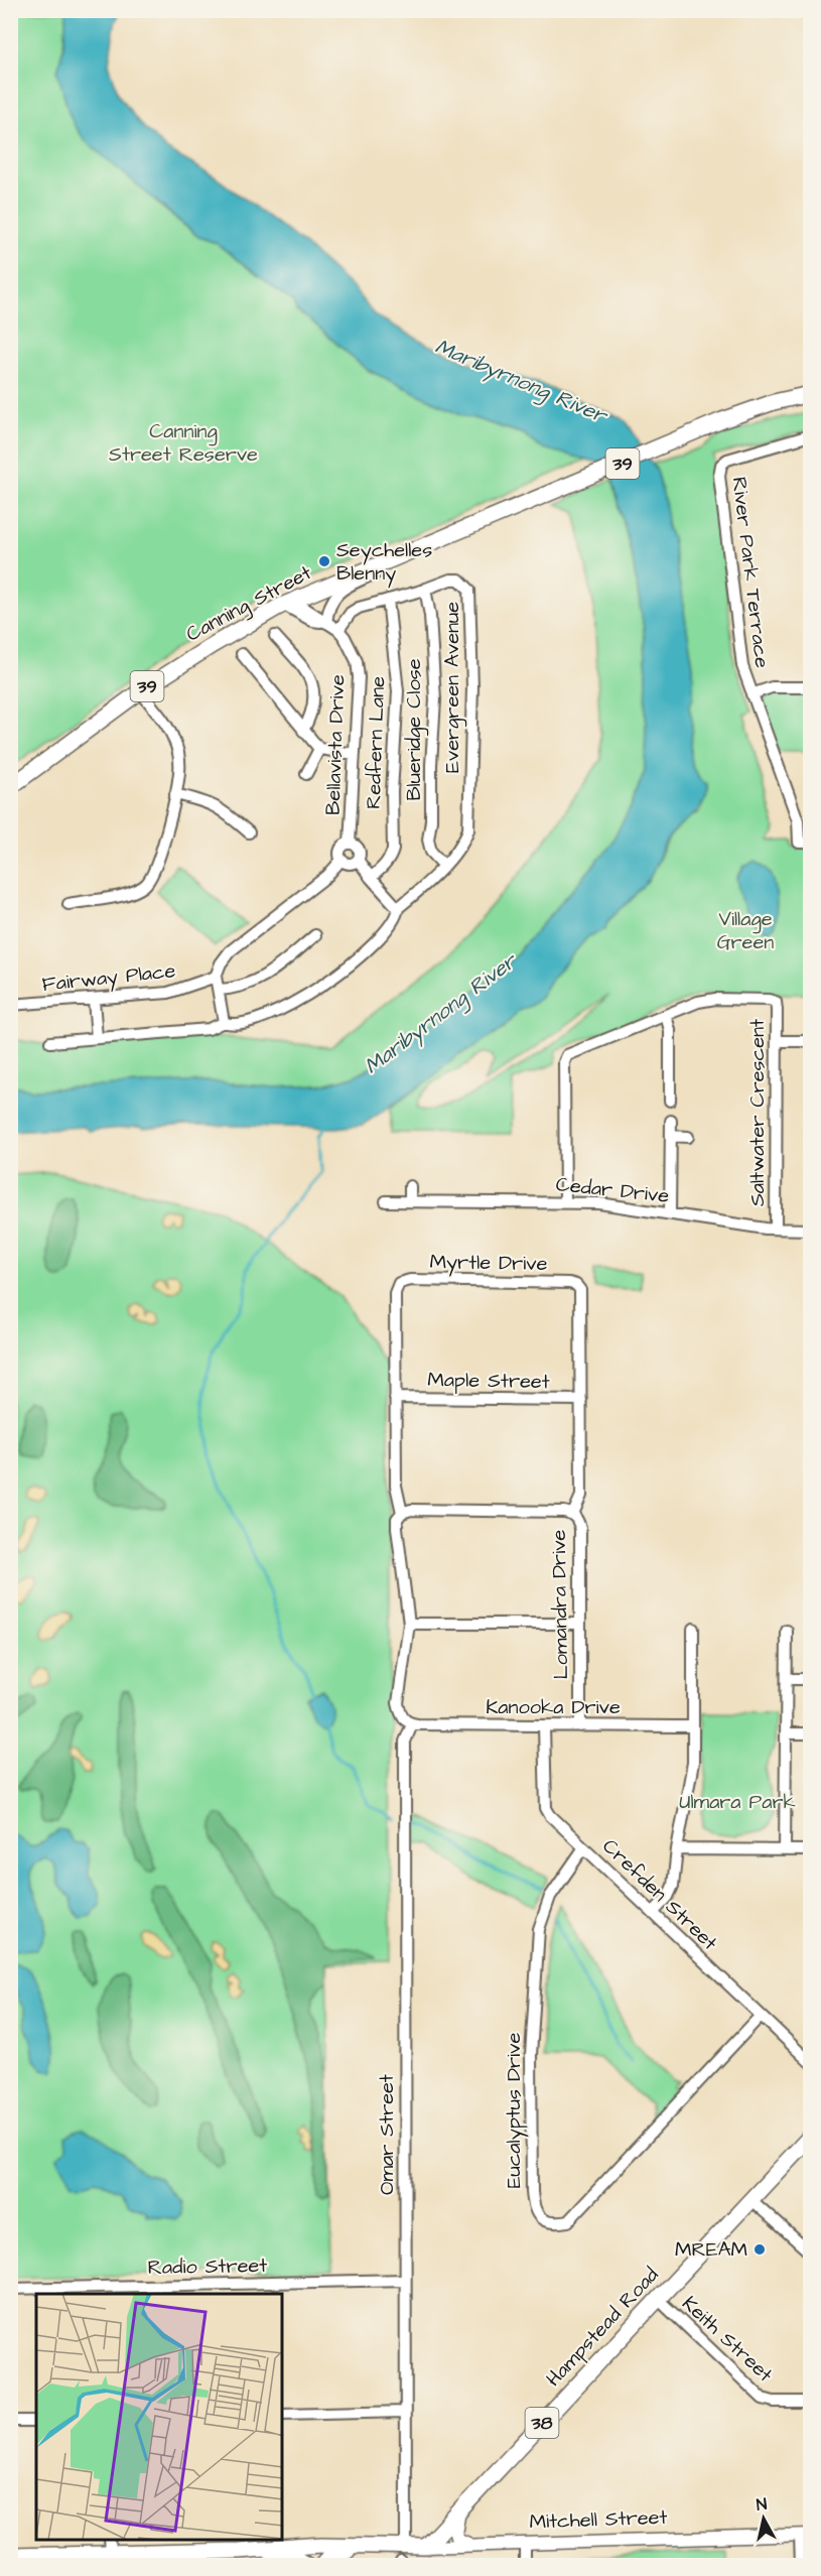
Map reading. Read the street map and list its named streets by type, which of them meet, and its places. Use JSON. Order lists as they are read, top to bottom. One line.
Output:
{"streets":{"main road":["39","Canning Street","Hampstead Road","38","Mitchell Street"],"street":["River Park Terrace","Evergreen Avenue","Blueridge Close","Redfern Lane","Bellavista Drive","Fairway Place","Saltwater Crescent","Cedar Drive","Myrtle Drive","Maple Street","Lomandra Drive","Kanooka Drive","Crefden Street","Eucalyptus Drive","Omar Street","Radio Street","Keith Street"]},"crossings":[["Canning Street","Bellavista Drive"],["Evergreen Avenue","Blueridge Close"],["Evergreen Avenue","Redfern Lane"],["Evergreen Avenue","Bellavista Drive"],["Saltwater Crescent","Cedar Drive"],["Myrtle Drive","Maple Street"],["Myrtle Drive","Lomandra Drive"],["Lomandra Drive","Kanooka Drive"],["Kanooka Drive","Crefden Street"],["Kanooka Drive","Omar Street"],["Crefden Street","Eucalyptus Drive"],["Omar Street","Radio Street"],["Omar Street","Mitchell Street"],["Hampstead Road","Keith Street"],["Hampstead Road","Mitchell Street"]],"water":["Maribyrnong River"],"parks":["Canning Street Reserve","Village Green","Ulmara Park"],"places":["Seychelles Blenny","MREAM"],"north":"top"}
